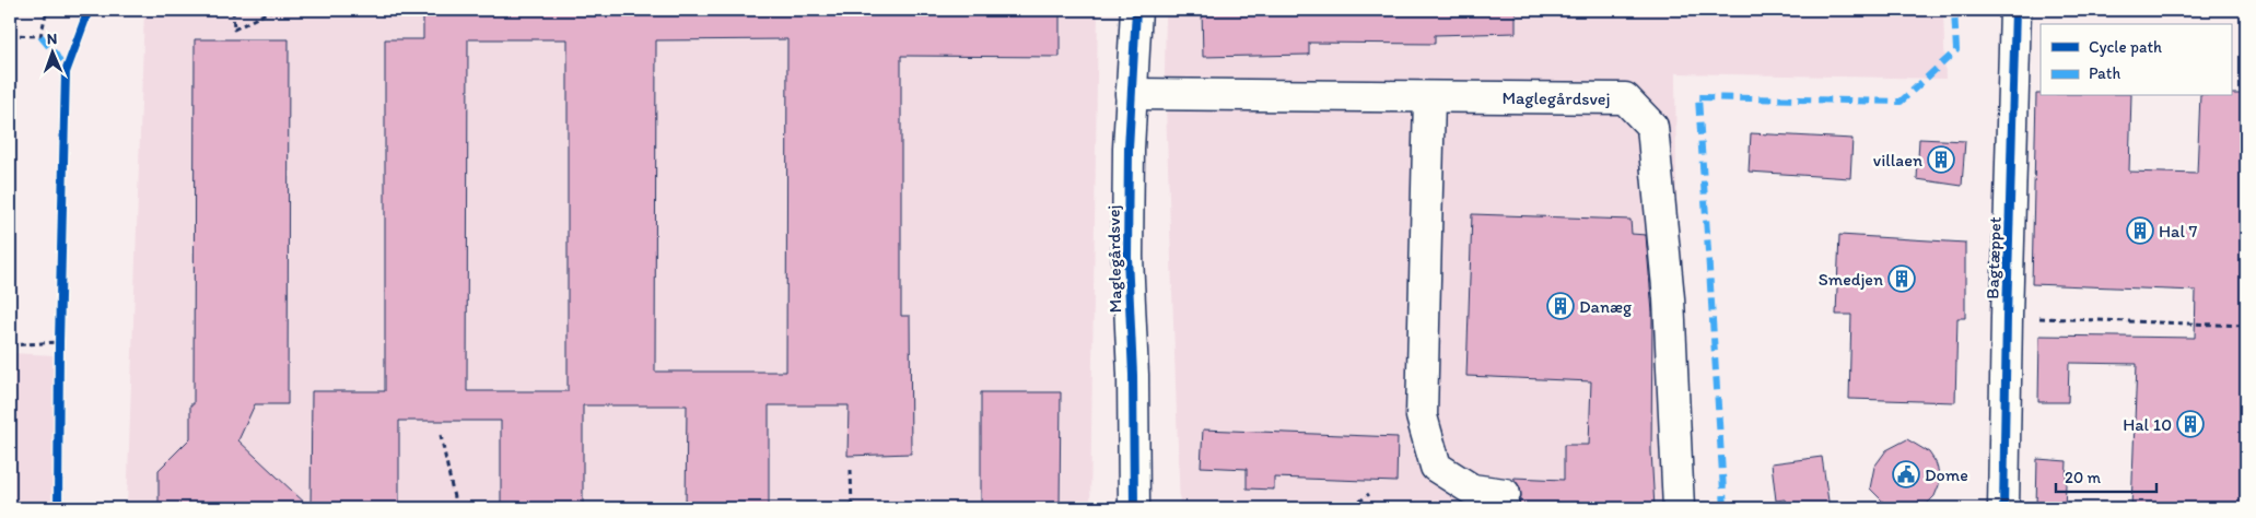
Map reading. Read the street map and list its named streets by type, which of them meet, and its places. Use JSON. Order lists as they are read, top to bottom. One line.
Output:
{"streets":{"street":["Maglegårdsvej","Bagtæppet"]},"places":{"building":["villaen","Hal 7","Smedjen","Danæg","Hal 10"],"public building":["Dome"]},"legend":["Cycle path","Path"],"scale_bar":"20 m","north":"top"}
